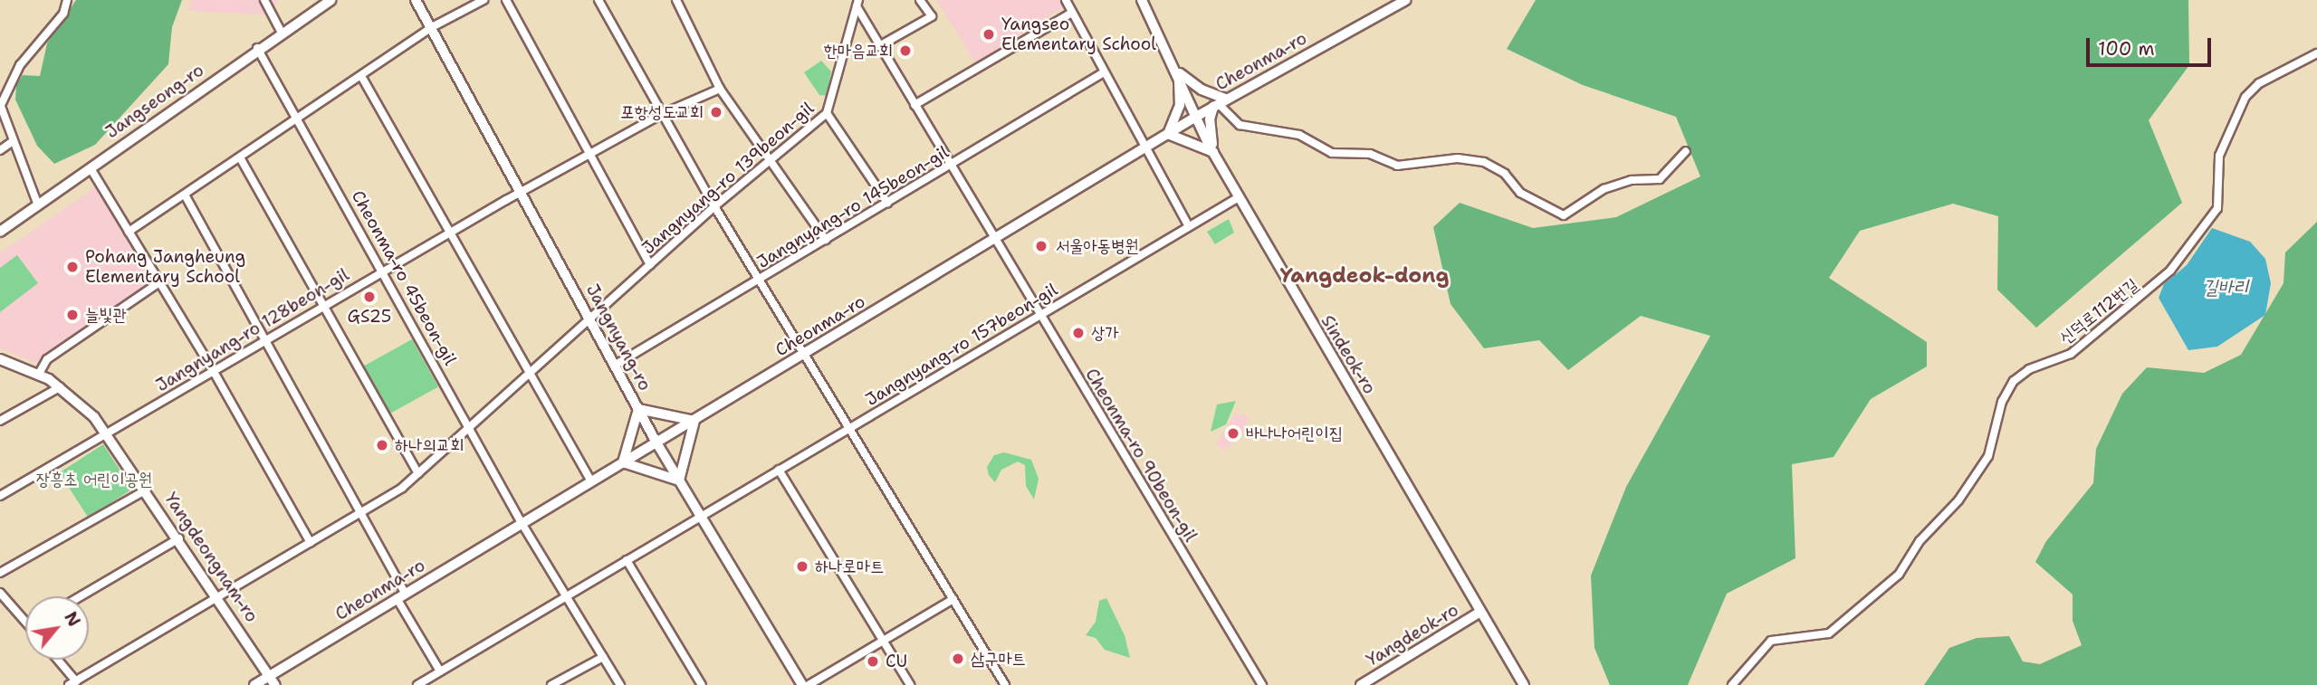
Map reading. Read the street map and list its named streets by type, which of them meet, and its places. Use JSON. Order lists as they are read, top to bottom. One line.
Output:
{"streets":{"street":["Cheonma-ro","Jangseong-ro","Jangnyang-ro 139beon-gil","Jangnyang-ro 145beon-gil","Cheonma-ro 45beon-gil","신덕로112번길","Jangnyang-ro 128beon-gil","Jangnyang-ro","Jangnyang-ro 157beon-gil","Sindeok-ro","Cheonma-ro 90beon-gil","Yangdeongnam-ro","Yangdeok-ro"]},"crossings":[["Cheonma-ro","Cheonma-ro 45beon-gil"],["Cheonma-ro","Jangnyang-ro"],["Cheonma-ro","Sindeok-ro"],["Cheonma-ro","Cheonma-ro 90beon-gil"],["Cheonma-ro","Yangdeongnam-ro"],["Jangseong-ro","Cheonma-ro 45beon-gil"],["Jangnyang-ro 139beon-gil","Cheonma-ro 45beon-gil"],["Jangnyang-ro 139beon-gil","Jangnyang-ro"],["Jangnyang-ro 139beon-gil","Cheonma-ro 90beon-gil"],["Jangnyang-ro 139beon-gil","Yangdeongnam-ro"],["Jangnyang-ro 145beon-gil","Jangnyang-ro"],["Jangnyang-ro 145beon-gil","Cheonma-ro 90beon-gil"],["Cheonma-ro 45beon-gil","Jangnyang-ro 128beon-gil"],["Cheonma-ro 45beon-gil","Jangnyang-ro 157beon-gil"],["Jangnyang-ro 128beon-gil","Jangnyang-ro"],["Jangnyang-ro 128beon-gil","Yangdeongnam-ro"],["Jangnyang-ro","Jangnyang-ro 157beon-gil"],["Jangnyang-ro 157beon-gil","Sindeok-ro"],["Jangnyang-ro 157beon-gil","Cheonma-ro 90beon-gil"],["Sindeok-ro","Yangdeok-ro"]],"districts":["Yangdeok-dong"],"water":["길바리"],"parks":["장흥초 어린이공원"],"places":["Yangseo Elementary School","한마음교회","포항성도교회","서울아동병원","Pohang Jangheung Elementary School","GS25","늘빛관","상가","바나나어린이집","하나의교회","하나로마트","삼구마트","CU"],"scale_bar":"100 m","north":"top right"}
